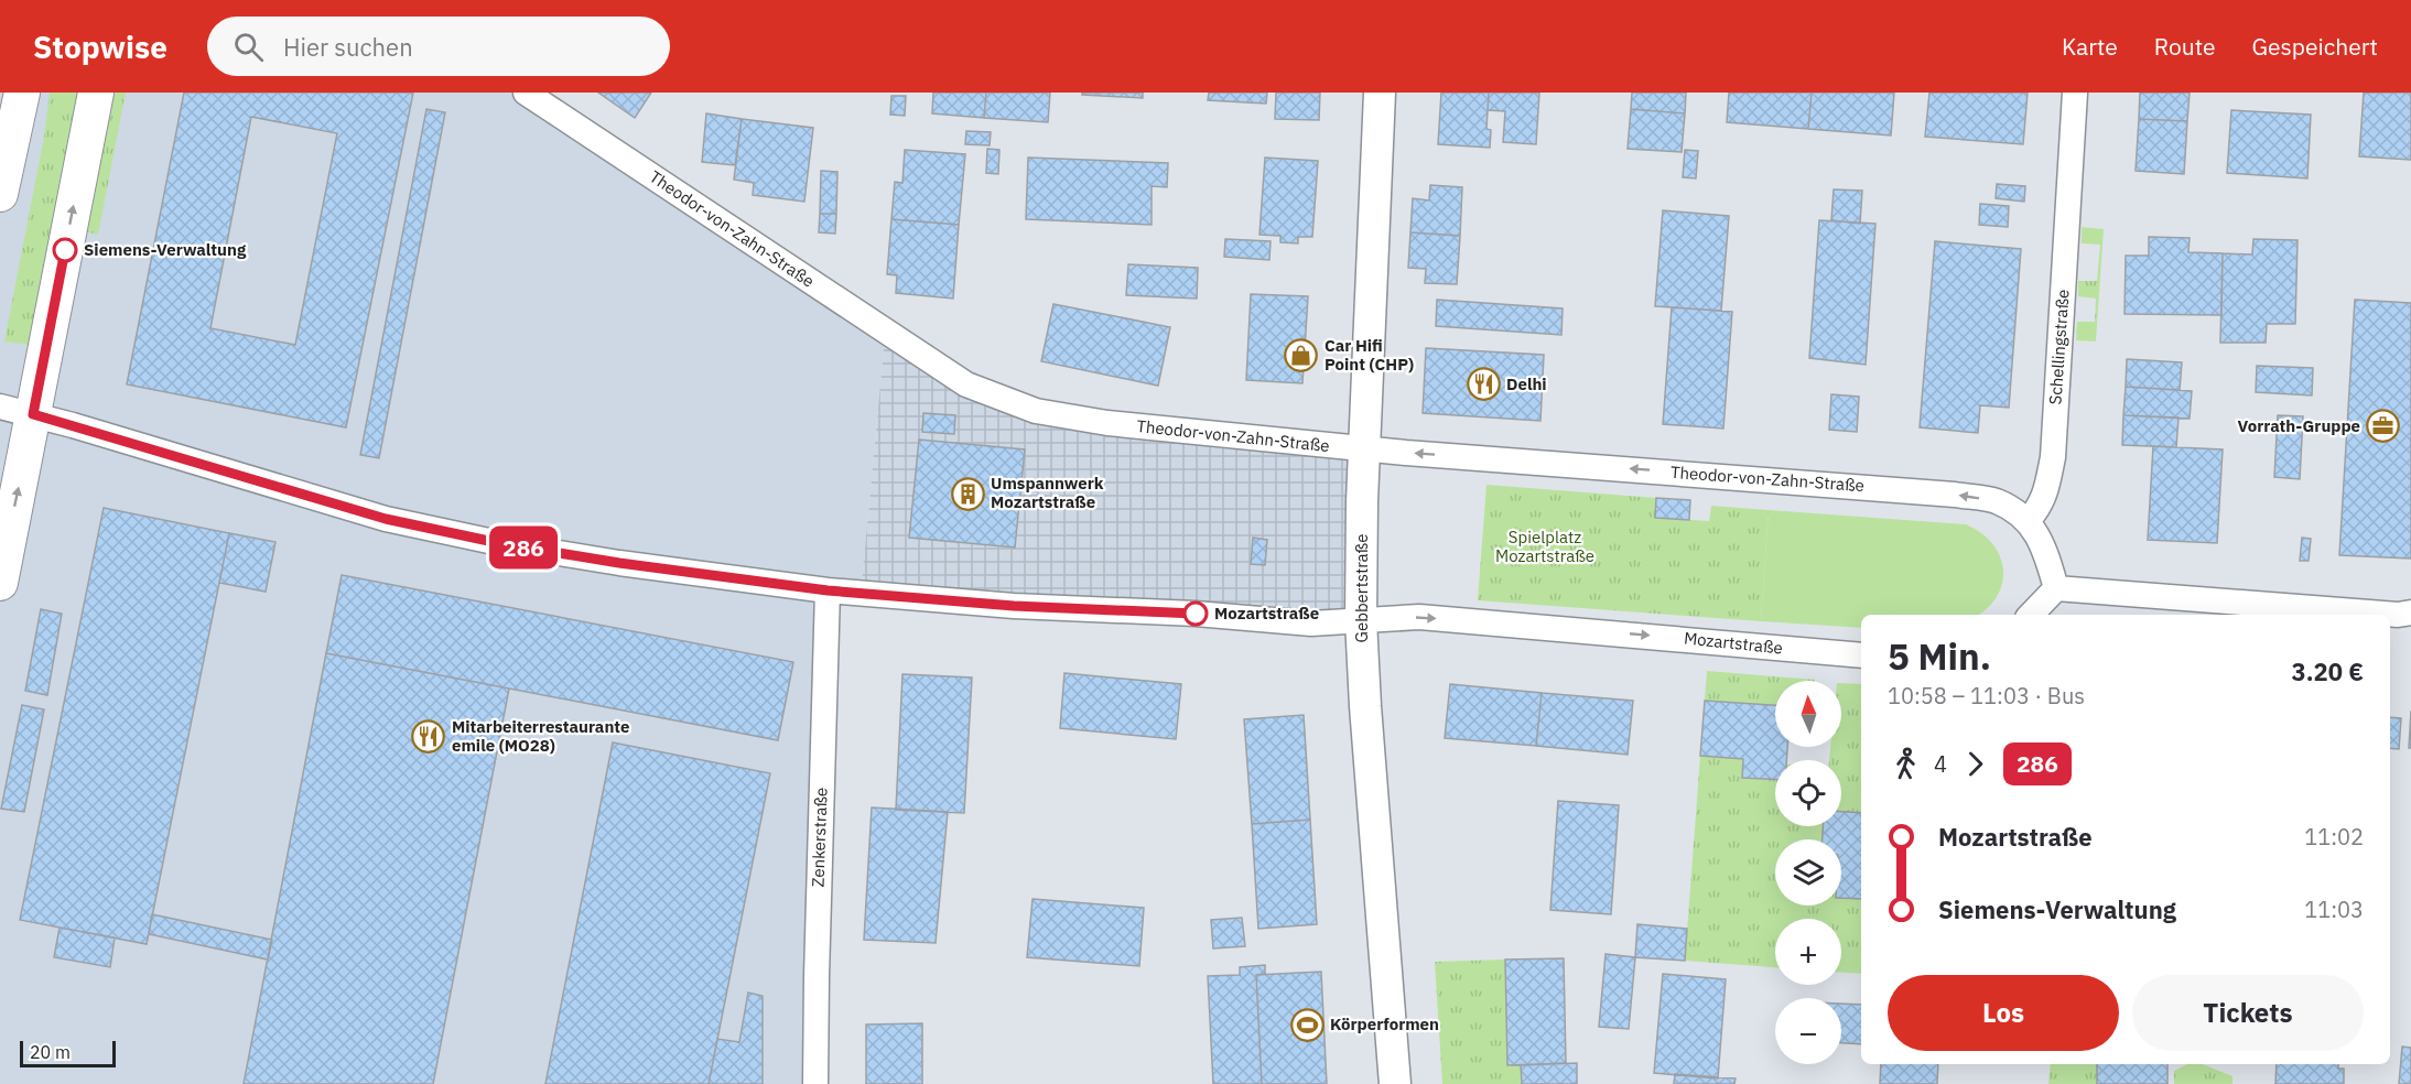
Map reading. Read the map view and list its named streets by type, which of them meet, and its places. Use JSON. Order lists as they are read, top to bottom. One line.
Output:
{"streets":{"street":["Theodor-von-Zahn-Straße","Schellingstraße","Gebbertstraße","Mozartstraße","Zenkerstraße"]},"crossings":[["Theodor-von-Zahn-Straße","Schellingstraße"],["Theodor-von-Zahn-Straße","Gebbertstraße"],["Gebbertstraße","Mozartstraße"],["Mozartstraße","Zenkerstraße"]],"one_way":["Theodor-von-Zahn-Straße"],"parks":["Spielplatz Mozartstraße"],"places":{"other":["Siemens-Verwaltung","Mozartstraße"],"shop":["Car Hifi Point (CHP)"],"restaurant":["Delhi","Mitarbeiterrestaurante emile (MO28)"],"office":["Vorrath-Gruppe"],"building":["Umspannwerk Mozartstraße"],"sports":["Körperformen"]},"lines":["bus line 286"],"scale_bar":"20 m","north":"top","page":{"header":"Stopwise","search":"Hier suchen","nav":["Karte","Route","Gespeichert"],"on_map":"286","heading":["5 Min.","10:58 – 11:03 · Bus","3.20 €"],"map_buttons":["+","−"],"legs":["4","286"],"list":[{"name":"Mozartstraße","value":"11:02"},{"name":"Siemens-Verwaltung","value":"11:03"}],"buttons":["Los","Tickets"],"scale":"20 m"}}
